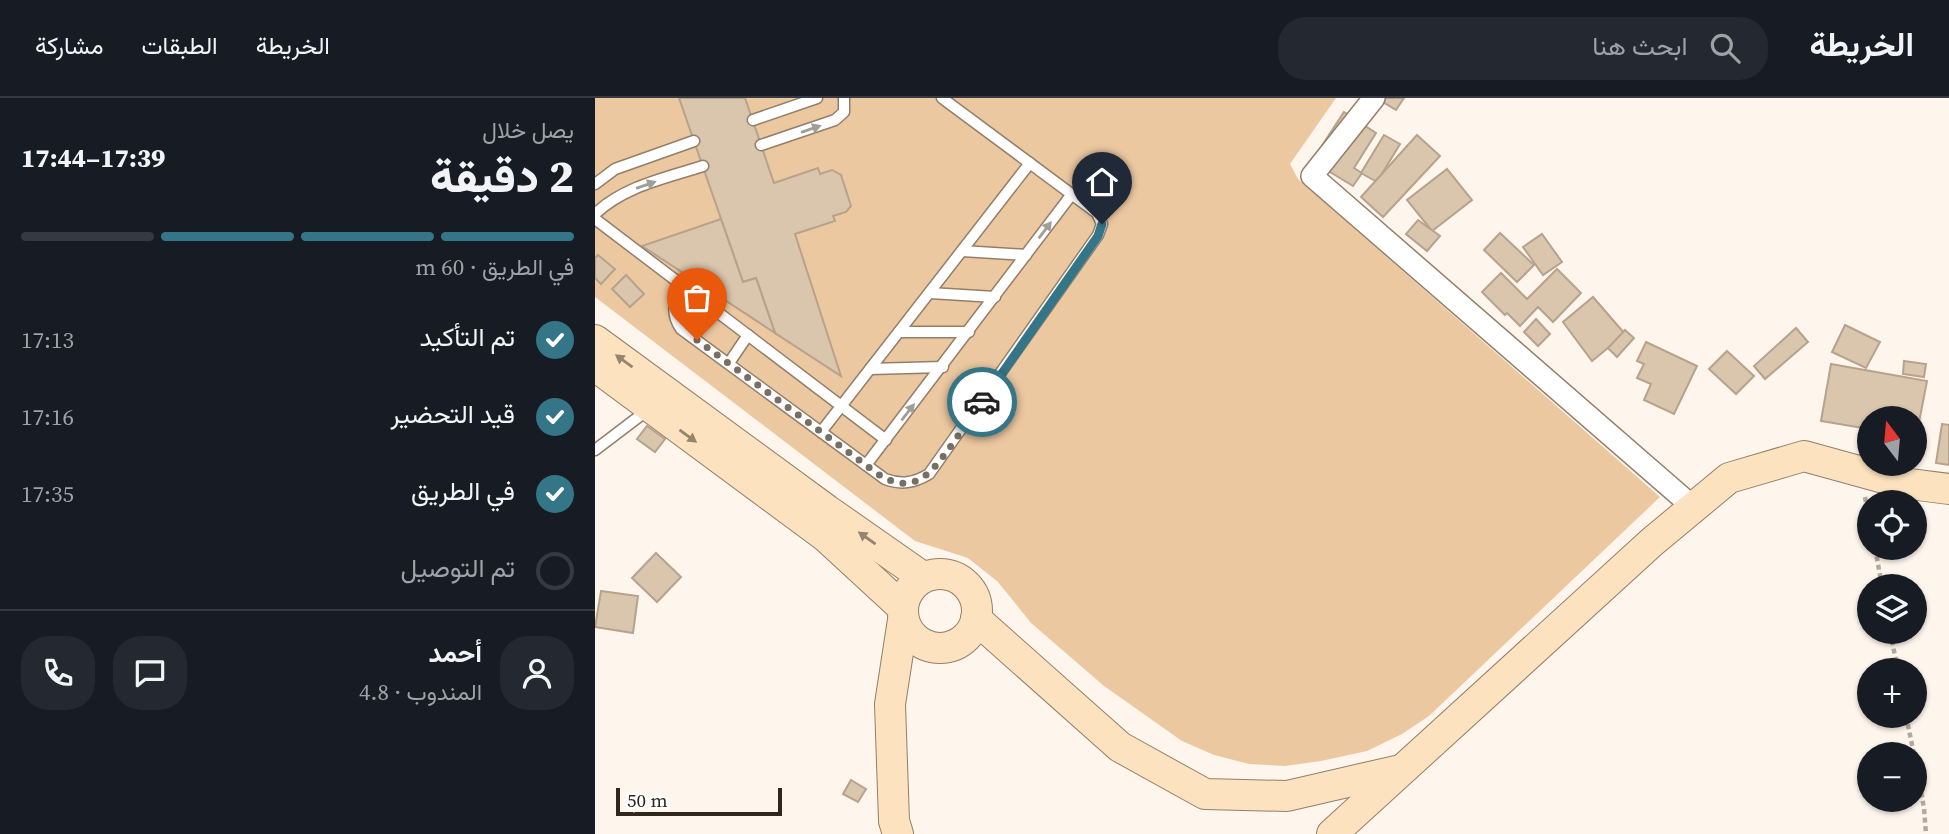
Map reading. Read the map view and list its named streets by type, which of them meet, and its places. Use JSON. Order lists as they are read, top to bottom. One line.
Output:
{"scale_bar":"50 m","north":"top","page":{"header":"الخريطة","search":"ابحث هنا","nav":["الخريطة","الطبقات","مشاركة"],"heading":["2 دقيقة","يصل خلال","17:39–17:44"],"panel":["أحمد","المندوب · 4.8"],"bar":"في الطريق · 60 m","list":[["تم التأكيد","17:13"],["قيد التحضير","17:16"],["في الطريق","17:35"],"تم التوصيل"],"map_buttons":["+","−"],"scale":"50 m"}}
